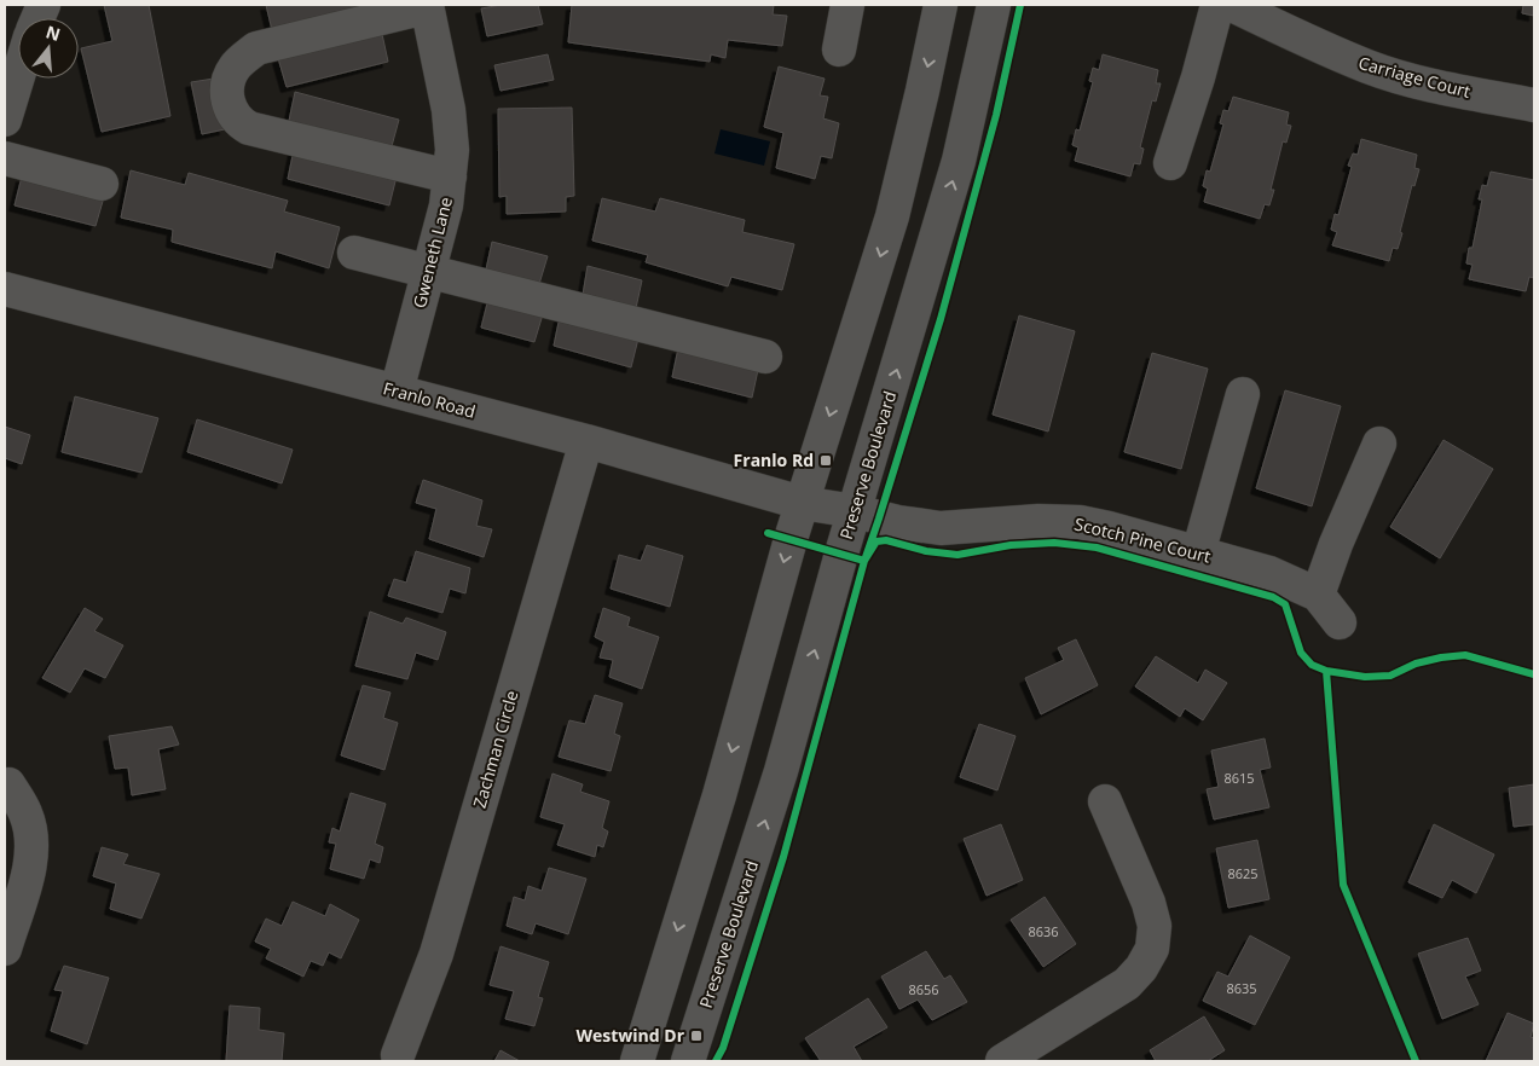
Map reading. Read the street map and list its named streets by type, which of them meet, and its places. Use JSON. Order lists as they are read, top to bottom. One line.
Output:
{"streets":{"street":["Carriage Court","Gweneth Lane","Franlo Road","Preserve Boulevard","Scotch Pine Court","Zachman Circle"]},"crossings":[["Gweneth Lane","Franlo Road"],["Franlo Road","Preserve Boulevard"],["Franlo Road","Scotch Pine Court"],["Franlo Road","Zachman Circle"],["Preserve Boulevard","Scotch Pine Court"]],"places":{"transit":["Franlo Rd","Westwind Dr"]},"house_numbers":["8615","8625","8636","8635","8656"],"north":"top"}
